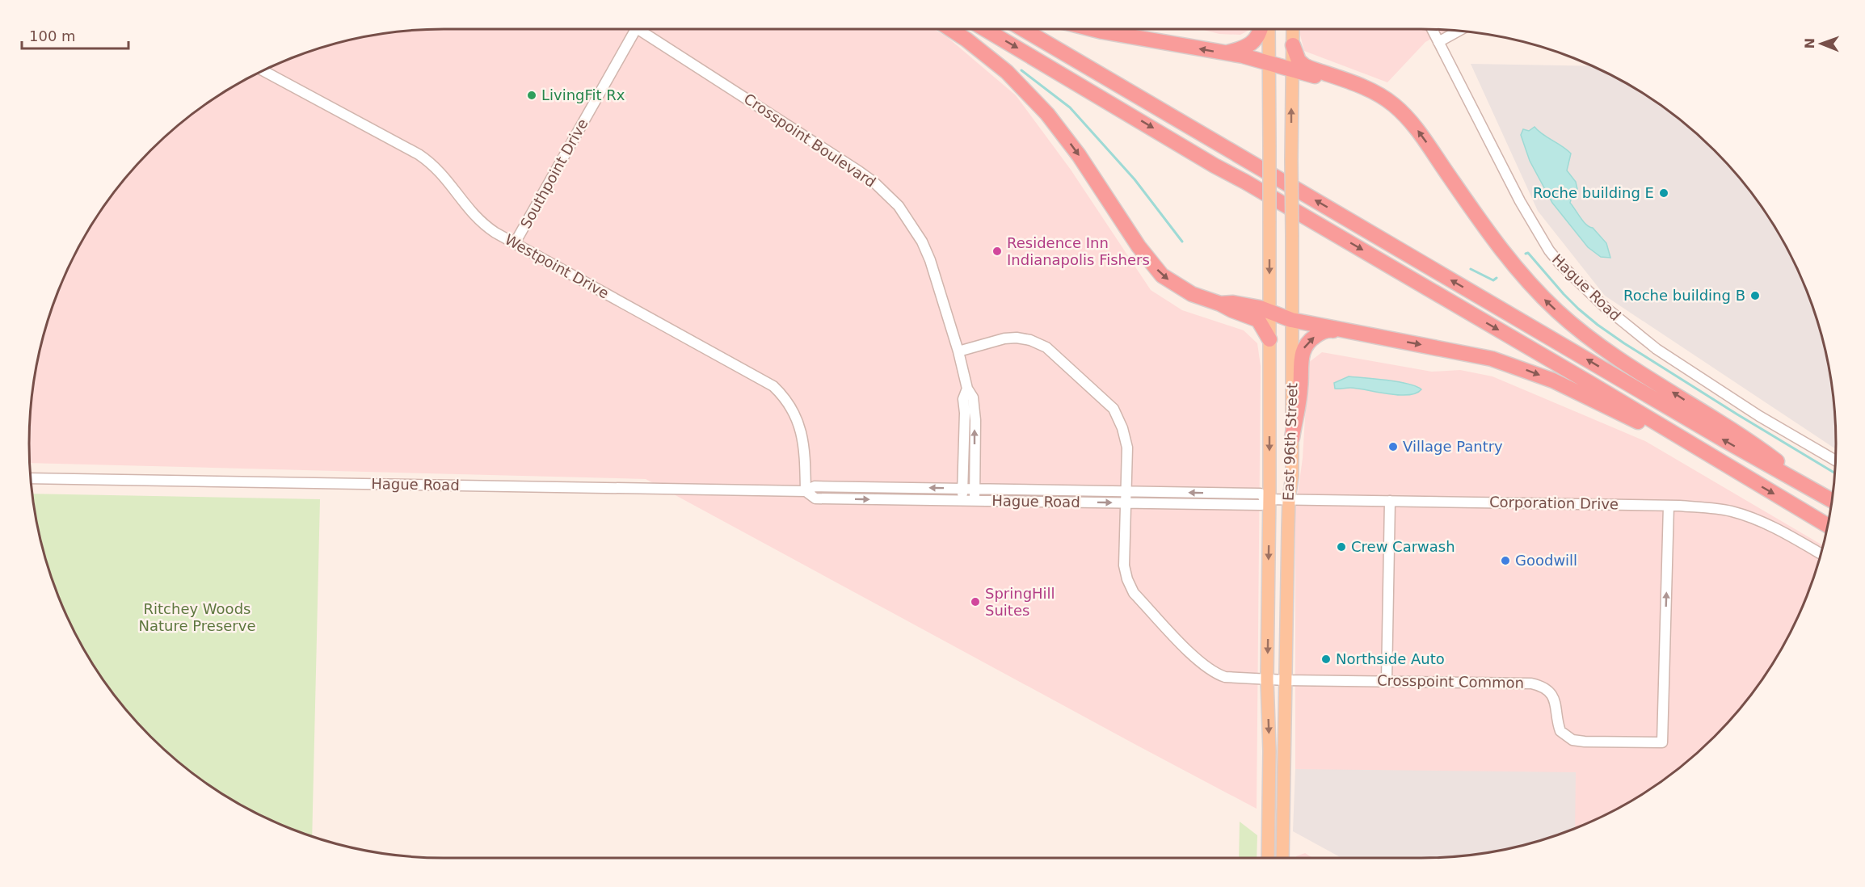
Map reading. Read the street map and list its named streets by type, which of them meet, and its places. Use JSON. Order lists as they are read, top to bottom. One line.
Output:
{"streets":{"main road":["East 96th Street"],"street":["Crosspoint Boulevard","Southpoint Drive","Westpoint Drive","Hague Road","Corporation Drive","Crosspoint Common"]},"crossings":[["Crosspoint Boulevard","Hague Road"],["Crosspoint Boulevard","Crosspoint Common"],["Southpoint Drive","Westpoint Drive"],["Westpoint Drive","Hague Road"],["Hague Road","East 96th Street"],["Hague Road","Corporation Drive"],["Hague Road","Crosspoint Common"],["East 96th Street","Corporation Drive"],["East 96th Street","Crosspoint Common"],["Corporation Drive","Crosspoint Common"]],"parks":["Ritchey Woods Nature Preserve"],"places":["LivingFit Rx","Roche building E","Residence Inn Indianapolis Fishers","Roche building B","Village Pantry","Crew Carwash","Goodwill","SpringHill Suites","Northside Auto"],"scale_bar":"100 m","north":"left"}
